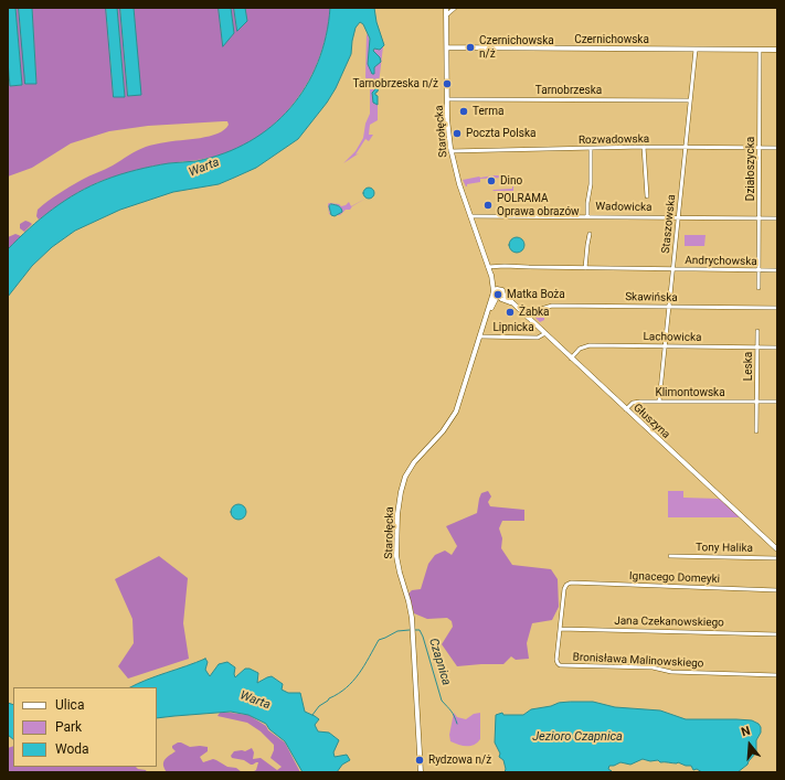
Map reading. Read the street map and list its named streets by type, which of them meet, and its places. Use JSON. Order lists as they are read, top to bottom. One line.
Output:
{"streets":{"street":["Czernichowska","Tarnobrzeska","Starołęcka","Rozwadowska","Działoszycka","Wadowicka","Staszowska","Andrychowska","Skawińska","Lipnicka","Lachowicka","Leska","Klimontowska","Głuszyna","Tony Halika","Ignacego Domeyki","Jana Czekanowskiego","Bronisława Malinowskiego"]},"crossings":[["Czernichowska","Starołęcka"],["Czernichowska","Działoszycka"],["Czernichowska","Staszowska"],["Tarnobrzeska","Starołęcka"],["Tarnobrzeska","Staszowska"],["Starołęcka","Rozwadowska"],["Starołęcka","Wadowicka"],["Starołęcka","Andrychowska"],["Starołęcka","Lipnicka"],["Starołęcka","Głuszyna"],["Rozwadowska","Działoszycka"],["Rozwadowska","Staszowska"],["Działoszycka","Wadowicka"],["Działoszycka","Andrychowska"],["Wadowicka","Staszowska"],["Staszowska","Andrychowska"],["Staszowska","Skawińska"],["Staszowska","Lachowicka"],["Staszowska","Klimontowska"],["Skawińska","Głuszyna"],["Lipnicka","Głuszyna"],["Lachowicka","Leska"],["Lachowicka","Głuszyna"],["Leska","Klimontowska"],["Klimontowska","Głuszyna"],["Ignacego Domeyki","Bronisława Malinowskiego"],["Jana Czekanowskiego","Bronisława Malinowskiego"]],"water":["Warta","Czapnica","Jezioro Czapnica"],"places":["Czernichowska n/ż","Tarnobrzeska n/ż","Terma","Poczta Polska","Dino","POLRAMA Oprawa obrazów","Matka Boża","Żabka","Rydzowa n/ż"],"legend":["Ulica","Park","Woda"],"north":"top"}
